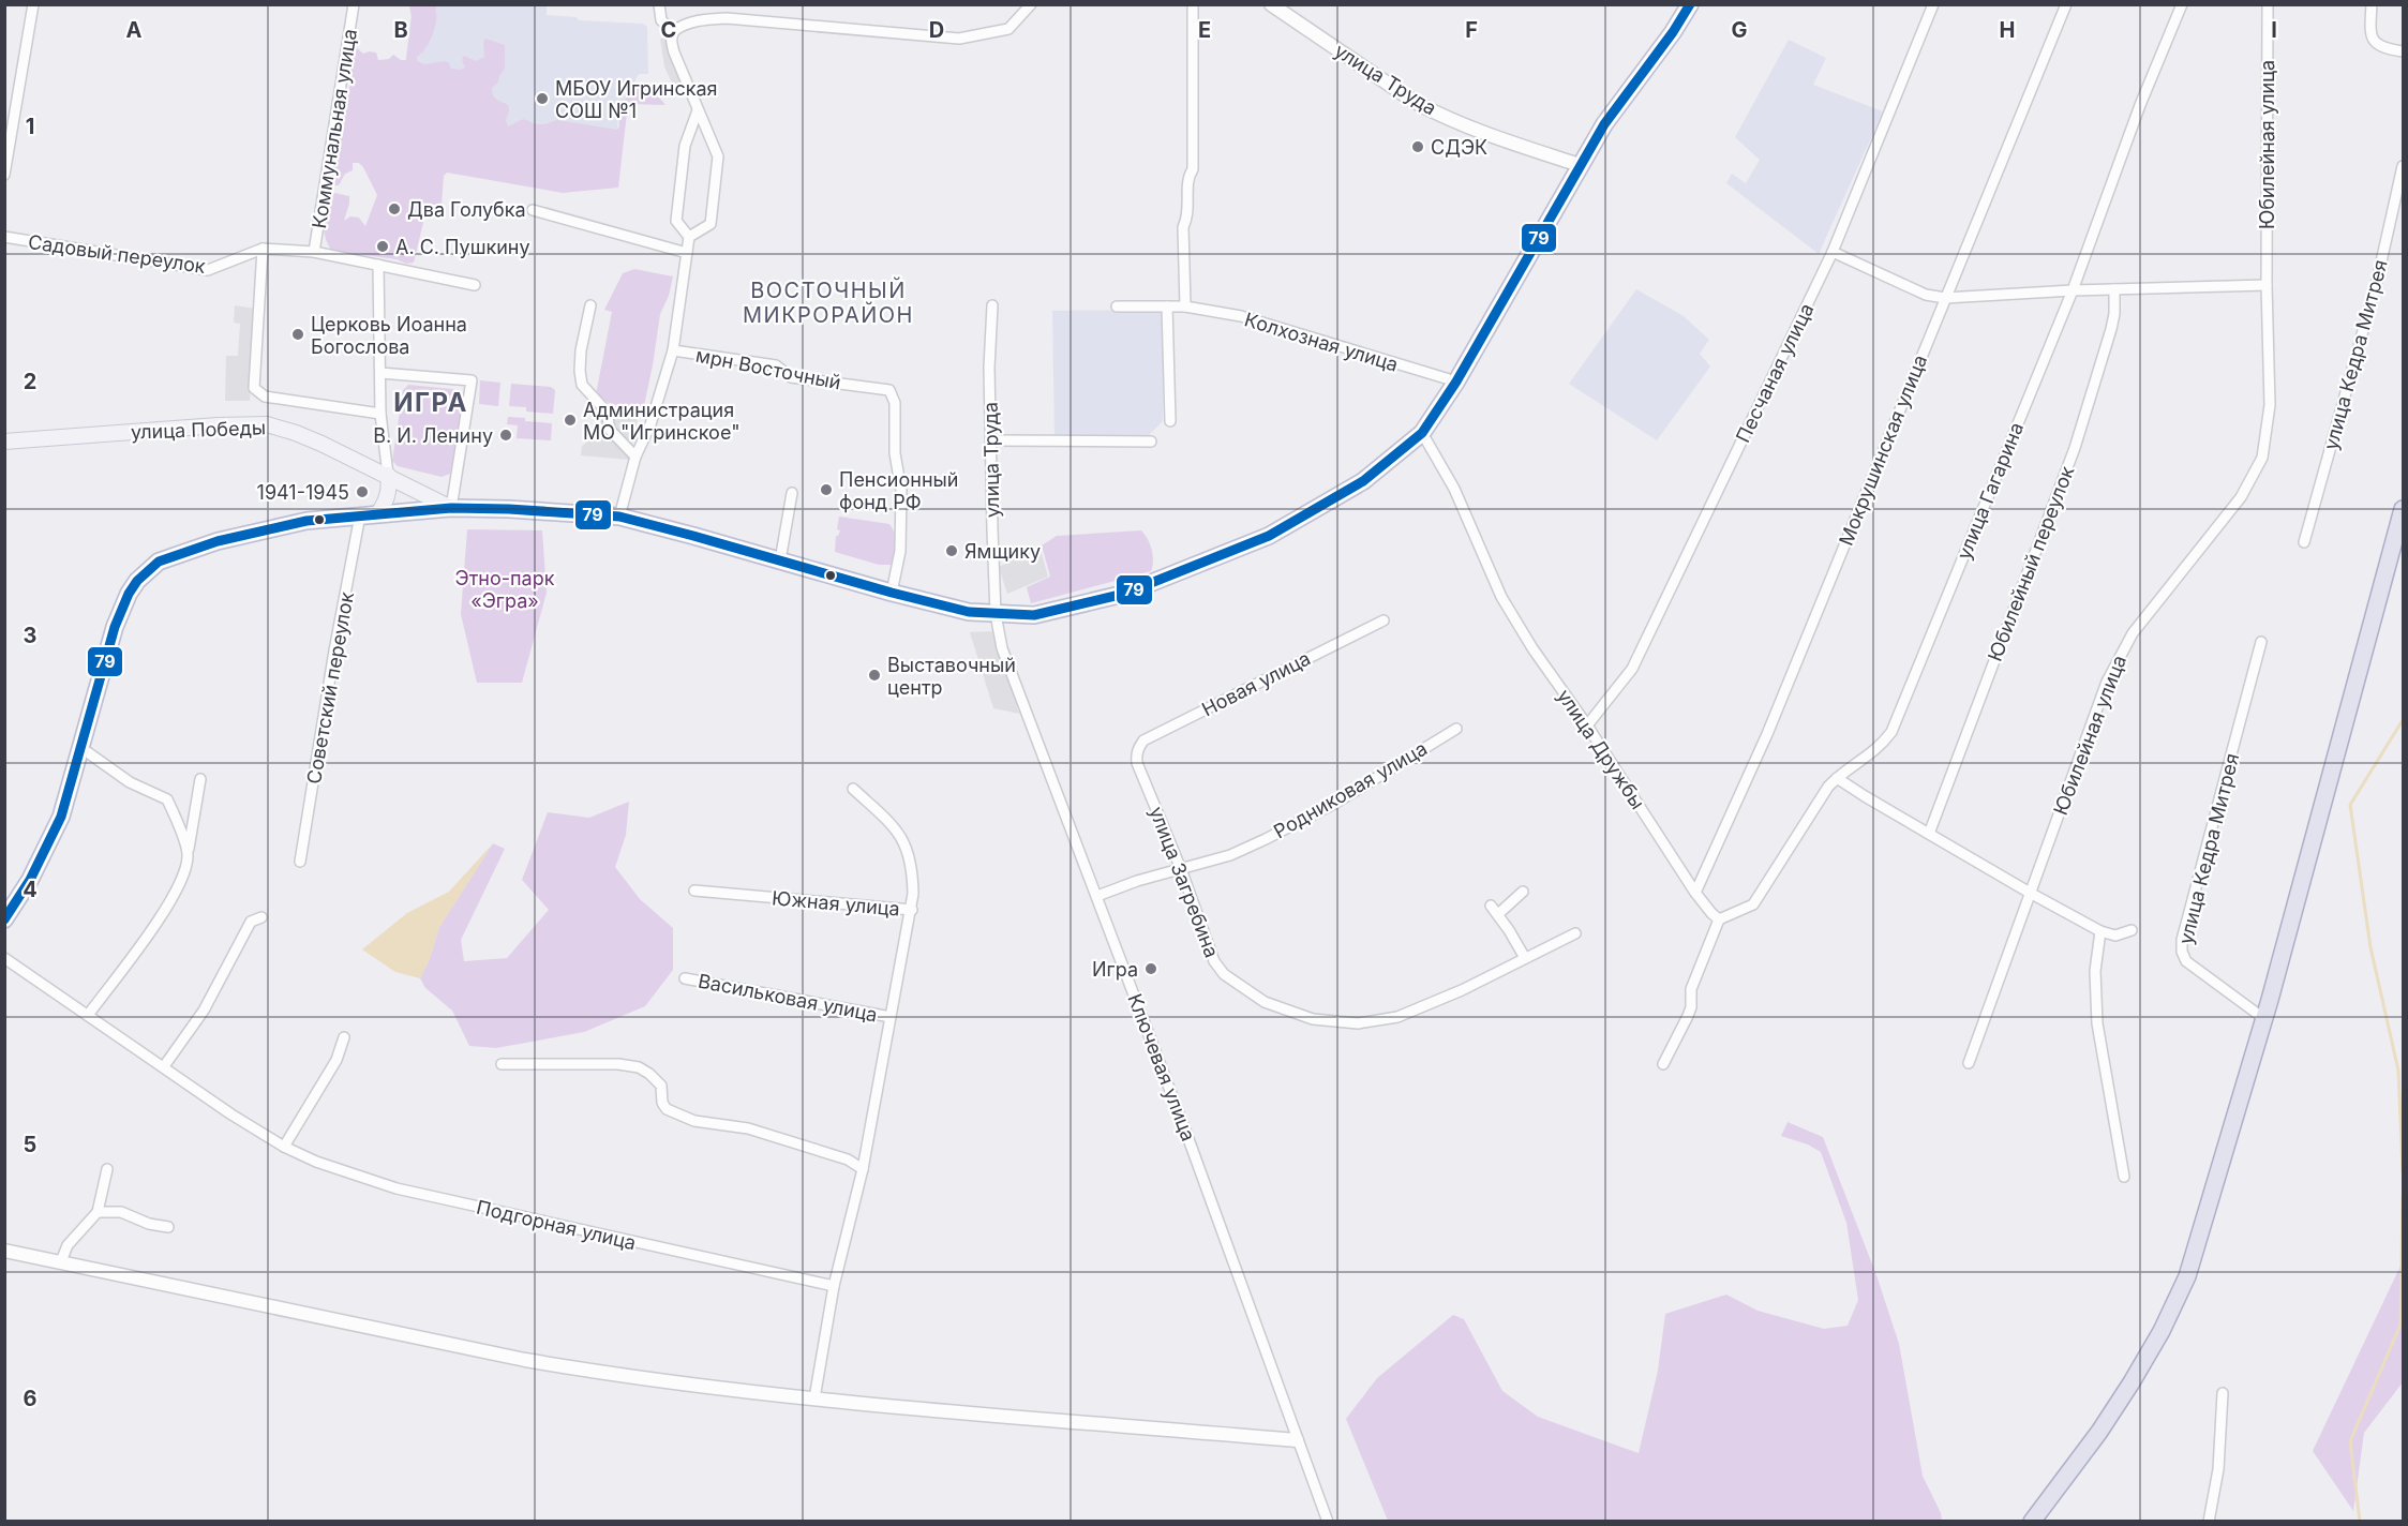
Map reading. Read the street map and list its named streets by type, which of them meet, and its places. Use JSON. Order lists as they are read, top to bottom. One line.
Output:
{"streets":{"main road":["улица Победы"],"street":["улица Труда","Коммунальная улица","Юбилейная улица","Садовый переулок","Колхозная улица","улица Кедра Митрея","мрн Восточный","Песчаная улица","Мокрушинская улица","улица Гагарина","Юбилейный переулок","Новая улица","Советский переулок","улица Дружбы","Родниковая улица","улица Загребина","Южная улица","Васильковая улица","Ключевая улица","Подгорная улица"]},"crossings":[["улица Труда","Ключевая улица"],["Коммунальная улица","Садовый переулок"],["Песчаная улица","улица Дружбы"],["Мокрушинская улица","улица Дружбы"],["улица Гагарина","улица Дружбы"],["Новая улица","улица Загребина"],["Родниковая улица","улица Загребина"],["Родниковая улица","Ключевая улица"]],"districts":["ВОСТОЧНЫЙ МИКРОРАЙОН","ИГРА"],"parks":["Этно-парк «Эгра»"],"places":["МБОУ Игринская СОШ №1","СДЭК","Два Голубка","А. С. Пушкину","Церковь Иоанна Богослова","Администрация МО \"Игринское\"","В. И. Ленину","Пенсионный фонд РФ","1941-1945","Ямщику","Выставочный центр","Игра"],"lines":["transit line 79"],"grid":{"columns":["A","B","C","D","E","F","G","H","I"],"rows":["1","2","3","4","5","6"]}}
